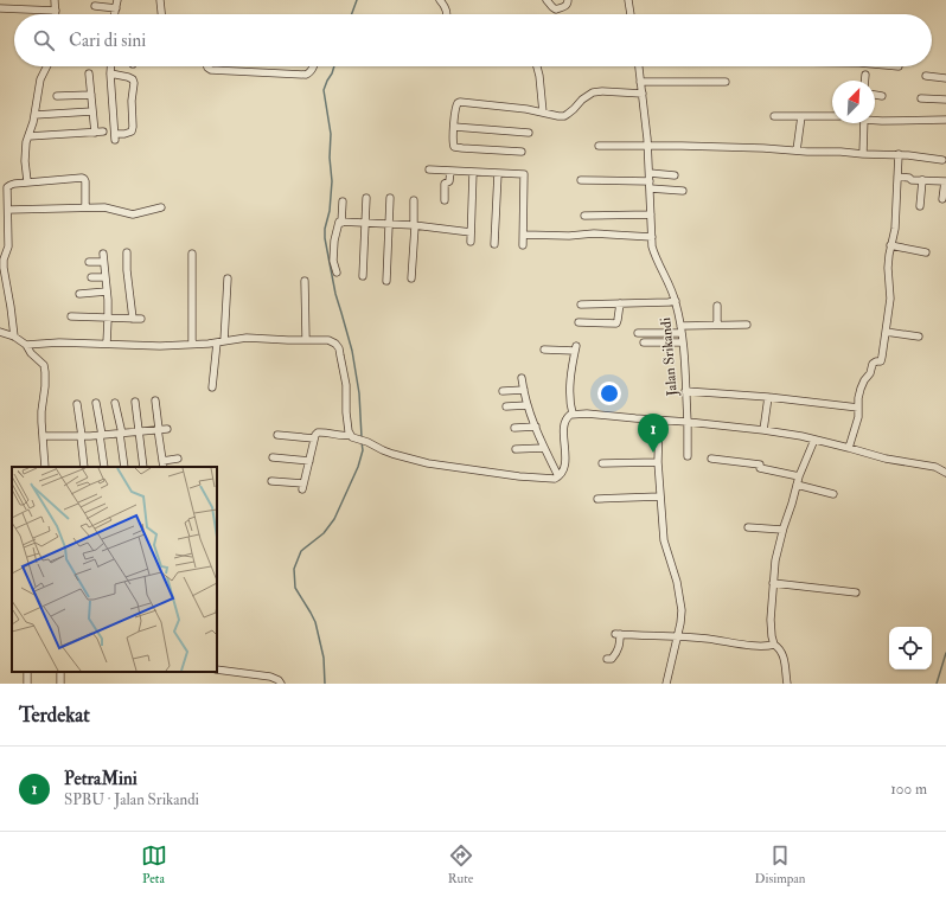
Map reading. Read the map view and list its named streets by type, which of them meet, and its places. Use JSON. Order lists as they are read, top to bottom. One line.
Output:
{"streets":{"street":["Jalan Srikandi"]},"north":"top right","page":{"search":"Cari di sini","pins":"1","heading":"Terdekat","list":[{"mark":"1","name":"PetraMini","note":"SPBU · Jalan Srikandi","value":"100 m"}],"nav":["Peta","Rute","Disimpan"]}}
